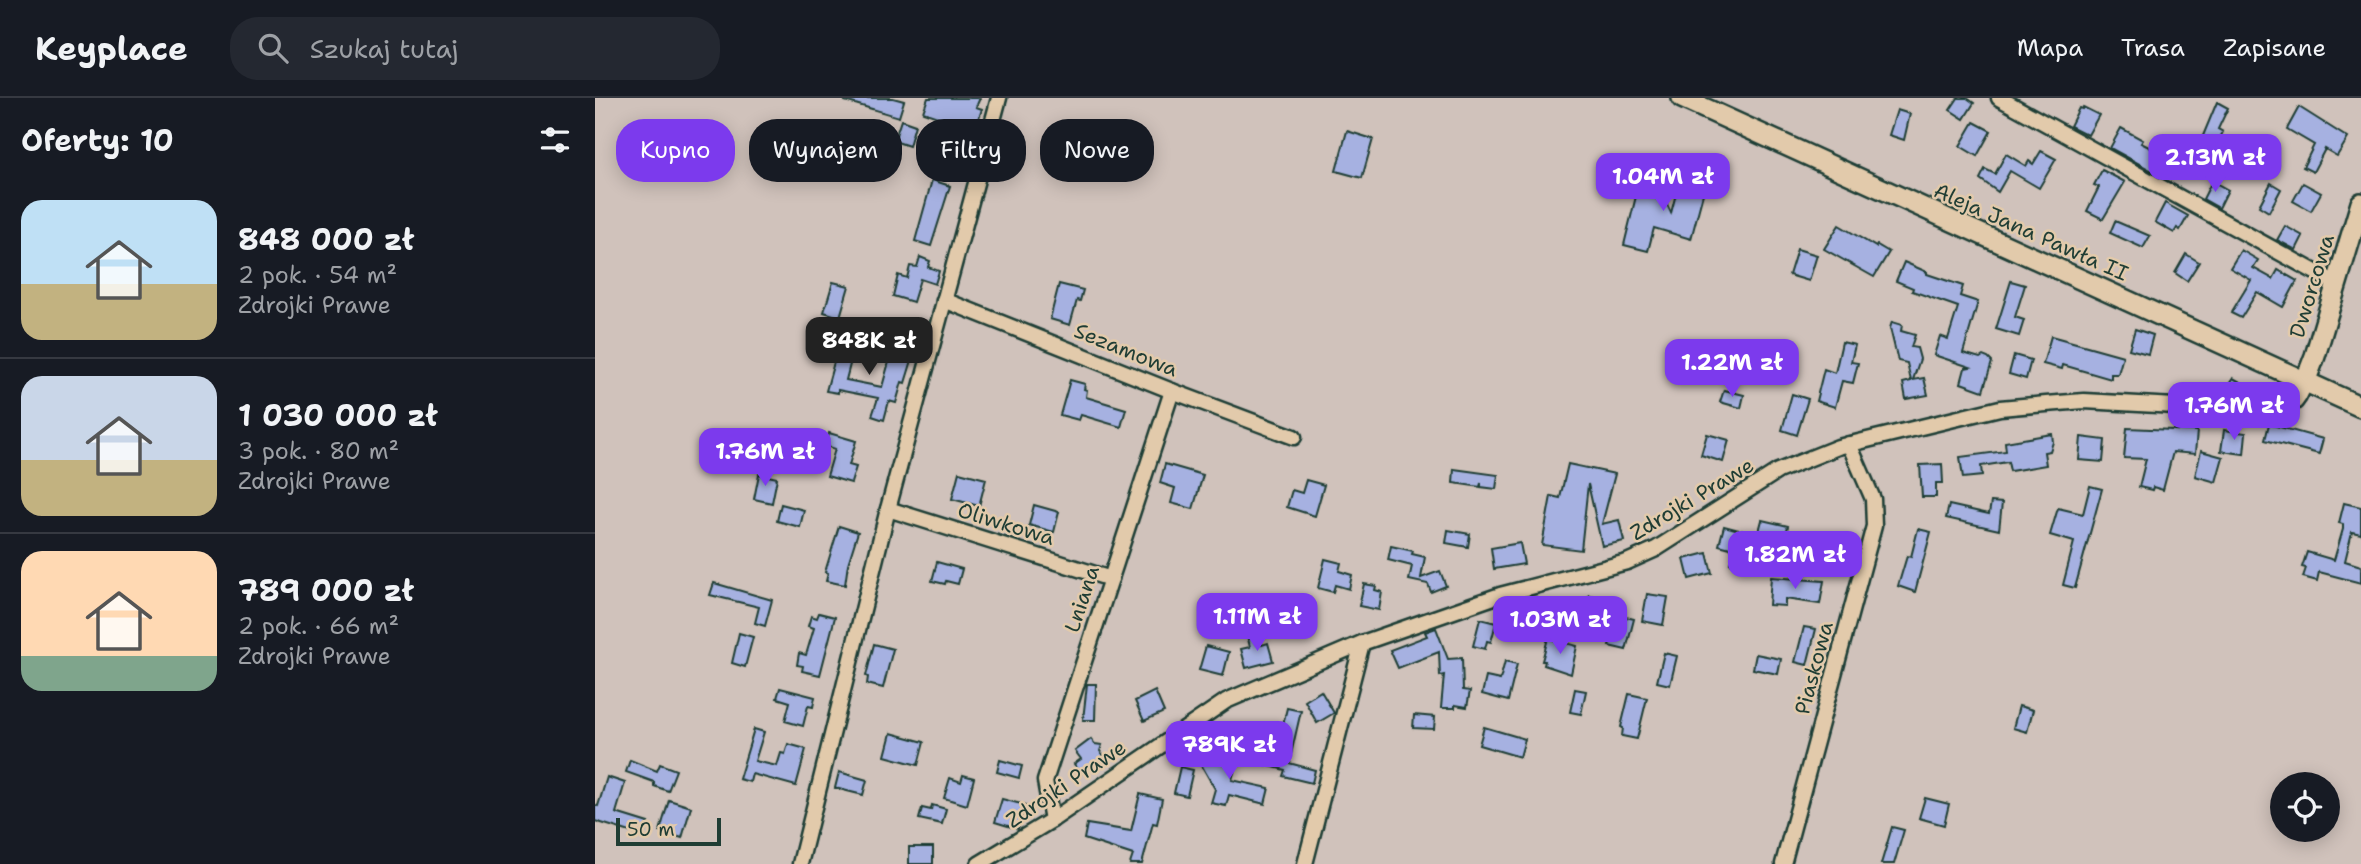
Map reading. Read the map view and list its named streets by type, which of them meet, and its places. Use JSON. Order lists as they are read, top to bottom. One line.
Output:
{"streets":{"main road":["Aleja Jana Pawła II","Dworcowa"],"street":["Sezamowa","Zdrojki Prawe","Oliwkowa","Lniana","Piaskowa"]},"crossings":[["Aleja Jana Pawła II","Dworcowa"],["Aleja Jana Pawła II","Zdrojki Prawe"],["Dworcowa","Zdrojki Prawe"],["Sezamowa","Lniana"],["Zdrojki Prawe","Lniana"],["Zdrojki Prawe","Piaskowa"],["Oliwkowa","Lniana"]],"scale_bar":"50 m","page":{"header":"Keyplace","search":"Szukaj tutaj","nav":["Mapa","Trasa","Zapisane"],"heading":"Oferty: 10","chip":["Kupno","Wynajem","Filtry","Nowe"],"price":["2.13M zł","1.04M zł","848K zł","1.22M zł","1.76M zł","1.76M zł","1.82M zł","1.11M zł","1.03M zł","789K zł"],"list":[{"name":"848 000 zł","note":"2 pok. · 54 m² · Zdrojki Prawe"},{"name":"1 030 000 zł","note":"3 pok. · 80 m² · Zdrojki Prawe"},{"name":"789 000 zł","note":"2 pok. · 66 m² · Zdrojki Prawe"}],"scale":"50 m"}}
